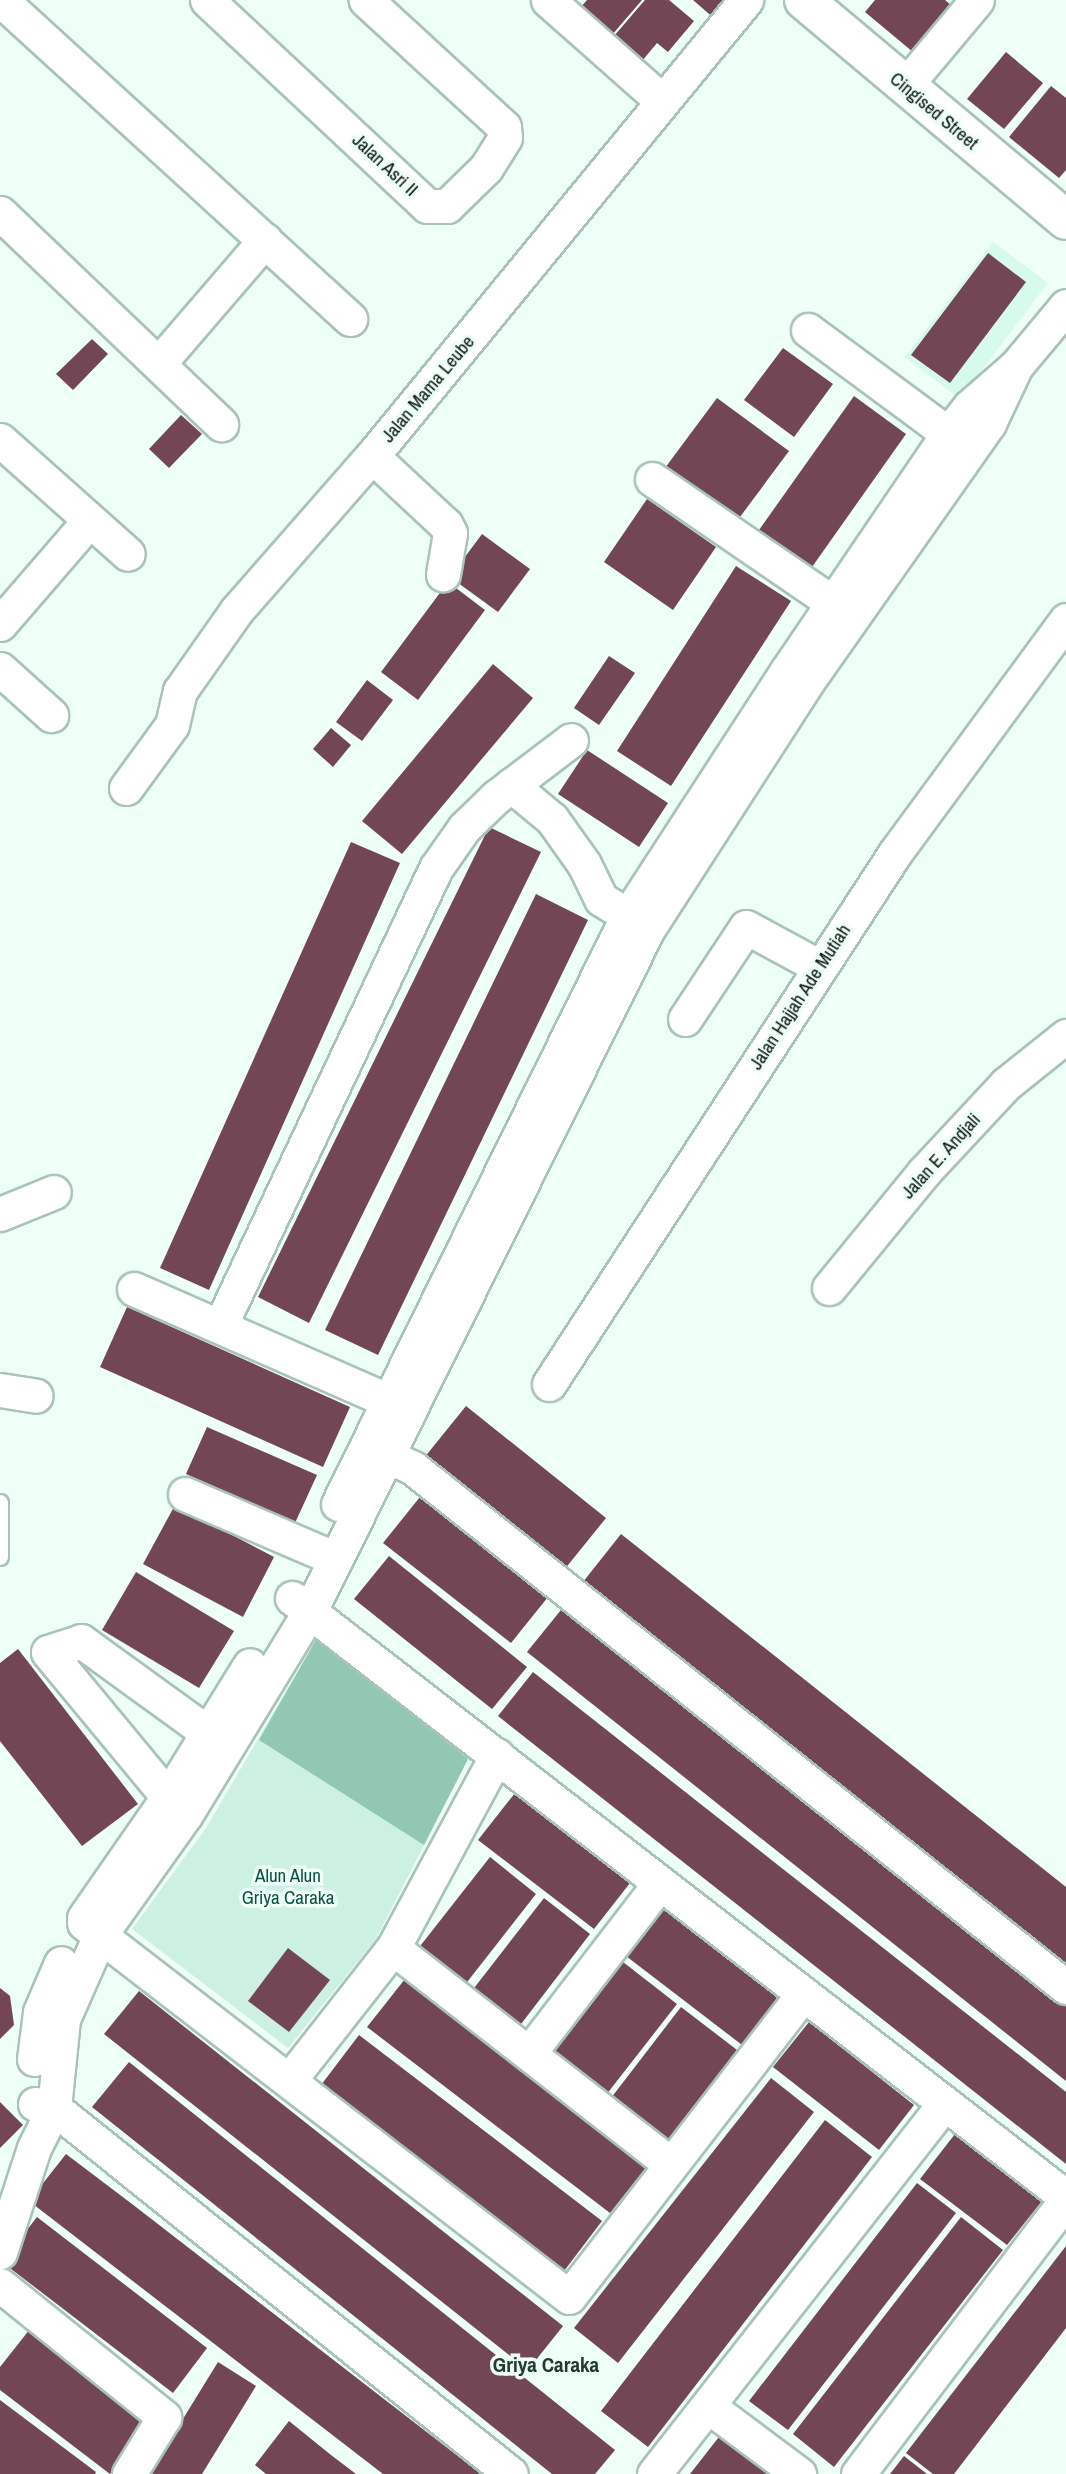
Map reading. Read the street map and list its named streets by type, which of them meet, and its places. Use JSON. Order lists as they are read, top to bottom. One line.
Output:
{"streets":{"main road":["Cingised Street"],"street":["Jalan Asri II","Jalan Mama Leube","Jalan Hajjah Ade Mutiah","Jalan E. Andjali"]},"districts":["Griya Caraka"],"parks":["Alun Alun Griya Caraka"]}
